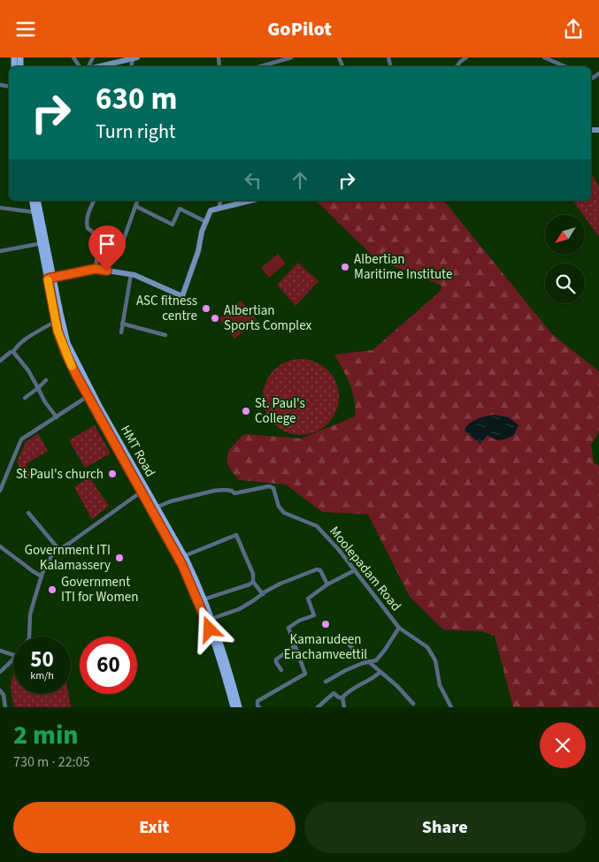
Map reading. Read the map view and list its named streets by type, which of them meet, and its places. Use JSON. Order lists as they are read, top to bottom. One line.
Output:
{"streets":{"main road":["HMT Road"],"street":["Moolepadam Road"]},"crossings":[["HMT Road","Moolepadam Road"]],"places":["Albertian Maritime Institute","ASC fitness centre","Albertian Sports Complex","St. Paul's College","St Paul's church","Government ITI Kalamassery","Government ITI for Women","Kamarudeen Erachamveettil"],"north":"bottom left","page":{"header":"GoPilot","turn":["630 m","Turn right"],"speed":"50 km/h","limit":"60","heading":["2 min","730 m · 22:05"],"buttons":["Exit","Share"]}}
